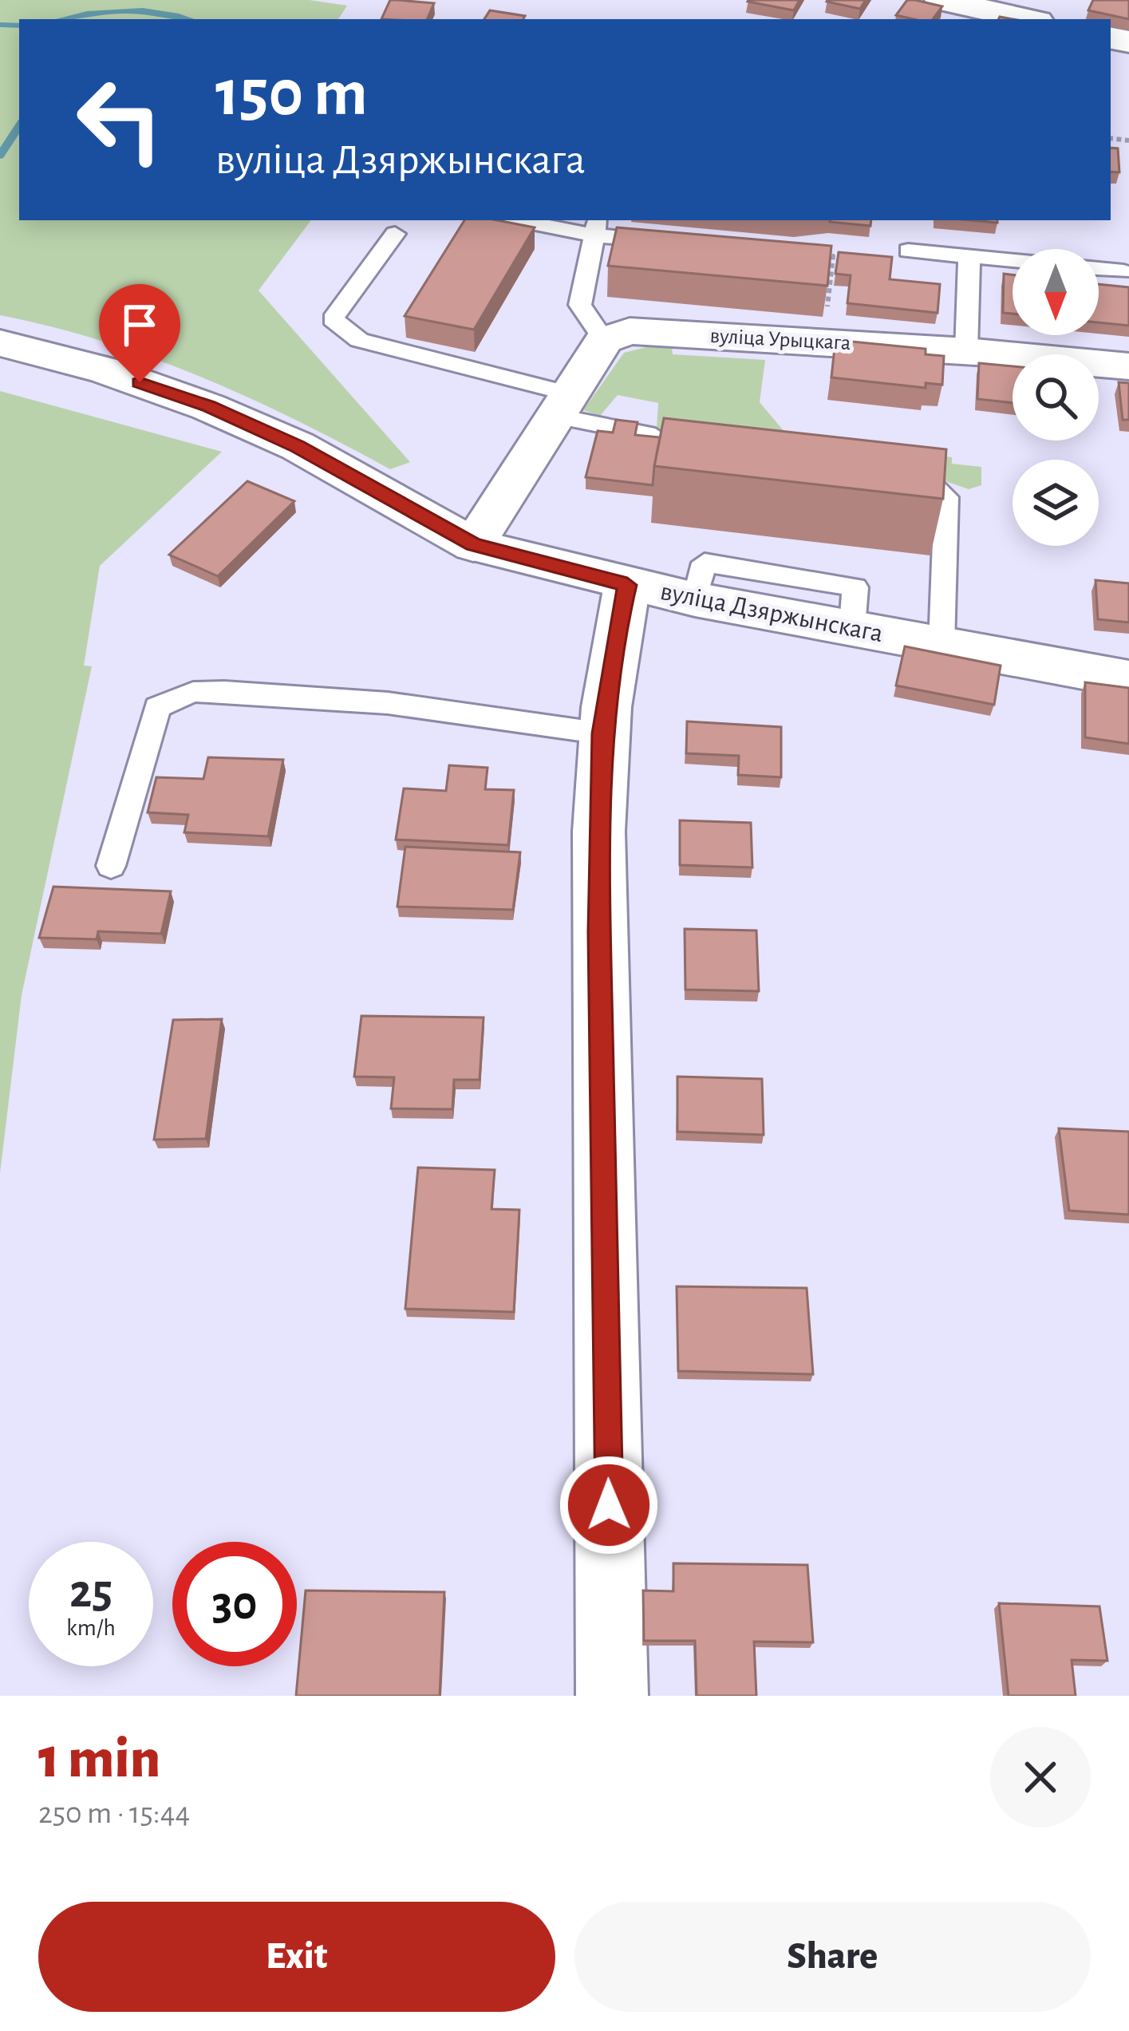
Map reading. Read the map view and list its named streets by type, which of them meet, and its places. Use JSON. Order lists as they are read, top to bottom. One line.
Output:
{"streets":{"street":["вуліца Урыцкага","вуліца Дзяржынскага"]},"north":"bottom","page":{"turn":["150 m","вуліца Дзяржынскага"],"speed":"25 km/h","limit":"30","heading":["1 min","250 m · 15:44"],"buttons":["Exit","Share"]}}
